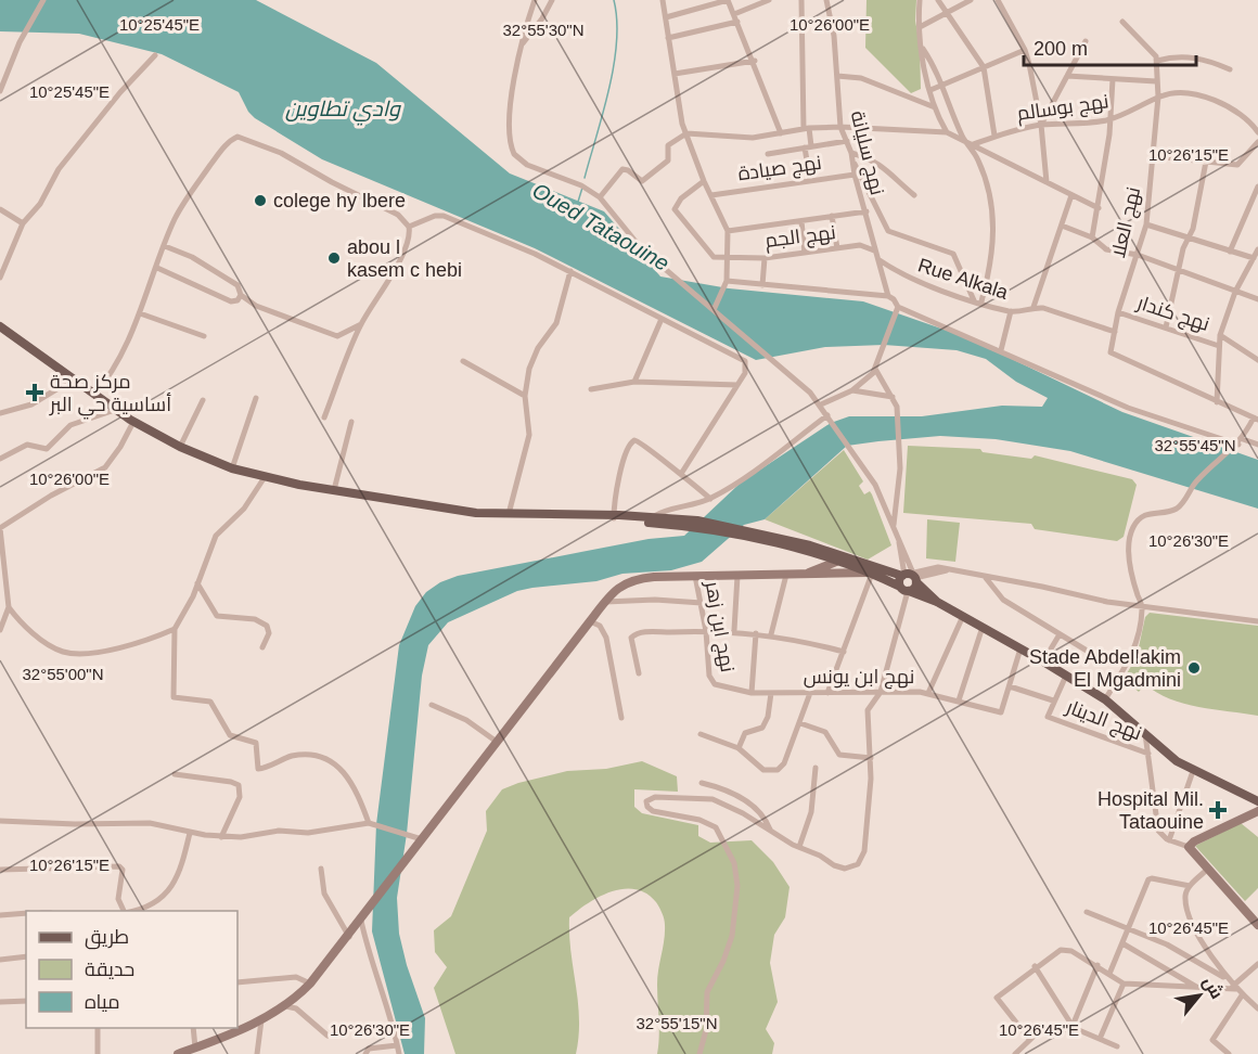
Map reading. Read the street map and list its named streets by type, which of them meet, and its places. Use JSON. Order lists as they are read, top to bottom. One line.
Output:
{"streets":{"street":["نهج بوسالم","نهج سليانة","نهج صيادة","نهج العلا","نهج الجم","Rue Alkala","نهج كندار","نهج ابن زهر","نهج ابن يونس","نهج الدينار"]},"crossings":[["نهج بوسالم","نهج العلا"],["نهج سليانة","نهج صيادة"],["نهج سليانة","نهج الجم"],["نهج سليانة","Rue Alkala"],["نهج العلا","Rue Alkala"],["نهج العلا","نهج كندار"],["نهج ابن زهر","نهج ابن يونس"]],"water":["وادي تطاوين","Oued Tataouine"],"places":{"other":["colege hy lbere","abou l kasem c hebi","Stade Abdelاakim El Mgadmini"],"health":["مركز صحة أساسية حي البر","Hospital Mil. Tataouine"]},"legend":["طريق","حديقة","مياه"],"scale_bar":"200 m","north":"top right","coordinates":["10°25'45\"E","10°26'00\"E","32°55'30\"N","10°26'15\"E","32°55'45\"N","10°26'30\"E","32°55'00\"N","10°26'45\"E","32°55'15\"N"]}
